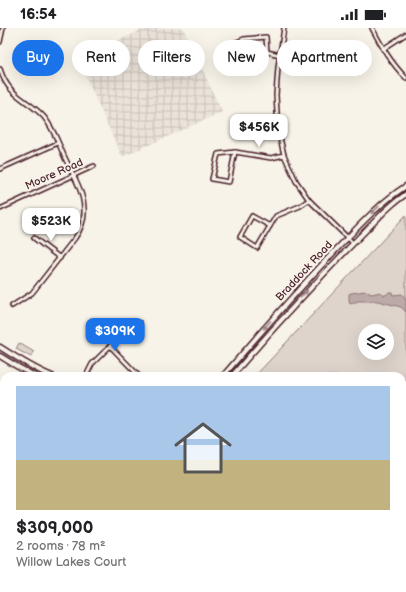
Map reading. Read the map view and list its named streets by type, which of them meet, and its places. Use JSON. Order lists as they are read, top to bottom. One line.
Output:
{"streets":{"main road":["Braddock Road"],"street":["Moore Road"]},"page":{"status":"16:54","chip":["Buy","Rent","Filters","New","Apartment"],"price":["$456K","$523K","$309K"],"list":[{"name":"$309,000","note":"2 rooms · 78 m² · Willow Lakes Court"}]}}
